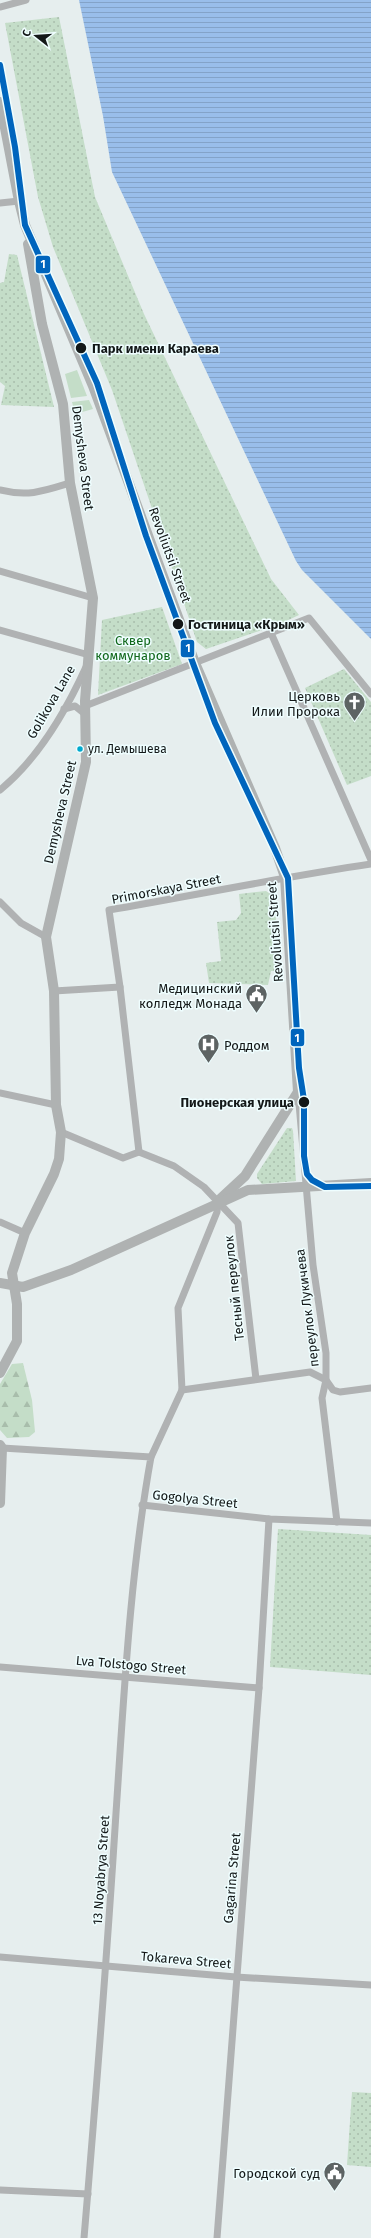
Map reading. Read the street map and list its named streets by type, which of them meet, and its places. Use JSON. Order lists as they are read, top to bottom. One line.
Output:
{"streets":{"street":["Demysheva Street","Revoliutsii Street","Golikova Lane","Primorskaya Street","Тесный переулок","переулок Лукичева","Gogolya Street","Lva Tolstogo Street","13 Noyabrya Street","Gagarina Street","Tokareva Street"]},"crossings":[["Demysheva Street","Revoliutsii Street"],["Demysheva Street","Golikova Lane"],["Revoliutsii Street","Primorskaya Street"],["Revoliutsii Street","переулок Лукичева"],["Primorskaya Street","Тесный переулок"],["переулок Лукичева","Gogolya Street"],["Gogolya Street","13 Noyabrya Street"],["Gogolya Street","Gagarina Street"],["Lva Tolstogo Street","13 Noyabrya Street"],["Lva Tolstogo Street","Gagarina Street"],["13 Noyabrya Street","Tokareva Street"],["Gagarina Street","Tokareva Street"]],"parks":["Сквер коммунаров"],"places":{"other":["Парк имени Караева","Гостиница «Крым»","ул. Демышева","Пионерская улица"],"church":["Церковь Илии Пророка"],"public building":["Медицинский колледж Монада","Городской суд"],"hospital":["Роддом"]},"lines":["transit line 1"],"north":"left"}
